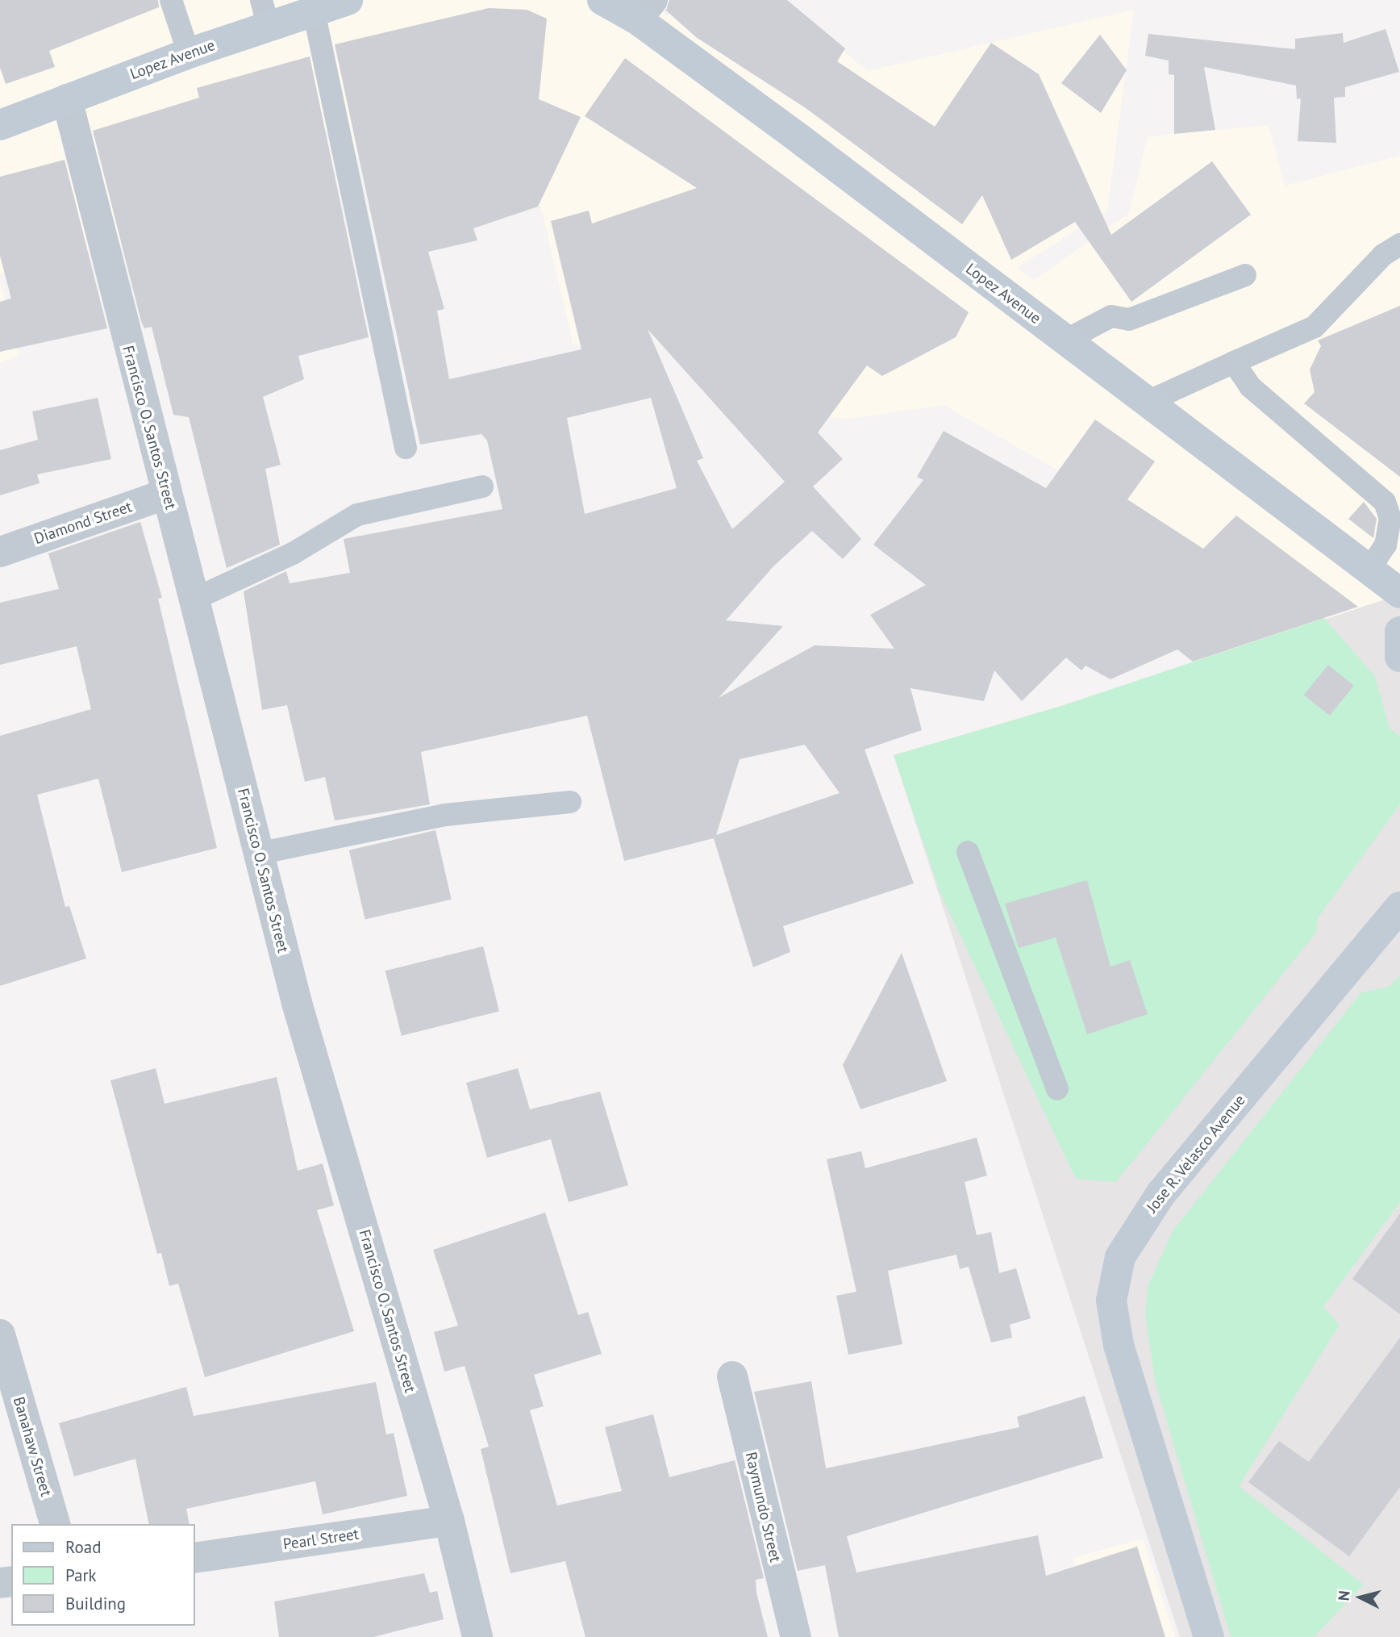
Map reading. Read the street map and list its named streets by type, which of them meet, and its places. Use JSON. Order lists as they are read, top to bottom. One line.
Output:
{"streets":{"main road":["Lopez Avenue","Jose R. Velasco Avenue"],"street":["Francisco O. Santos Street","Diamond Street","Banahaw Street","Raymundo Street","Pearl Street"]},"crossings":[["Lopez Avenue","Francisco O. Santos Street"],["Francisco O. Santos Street","Diamond Street"],["Francisco O. Santos Street","Pearl Street"]],"legend":["Road","Park","Building"],"north":"left"}
